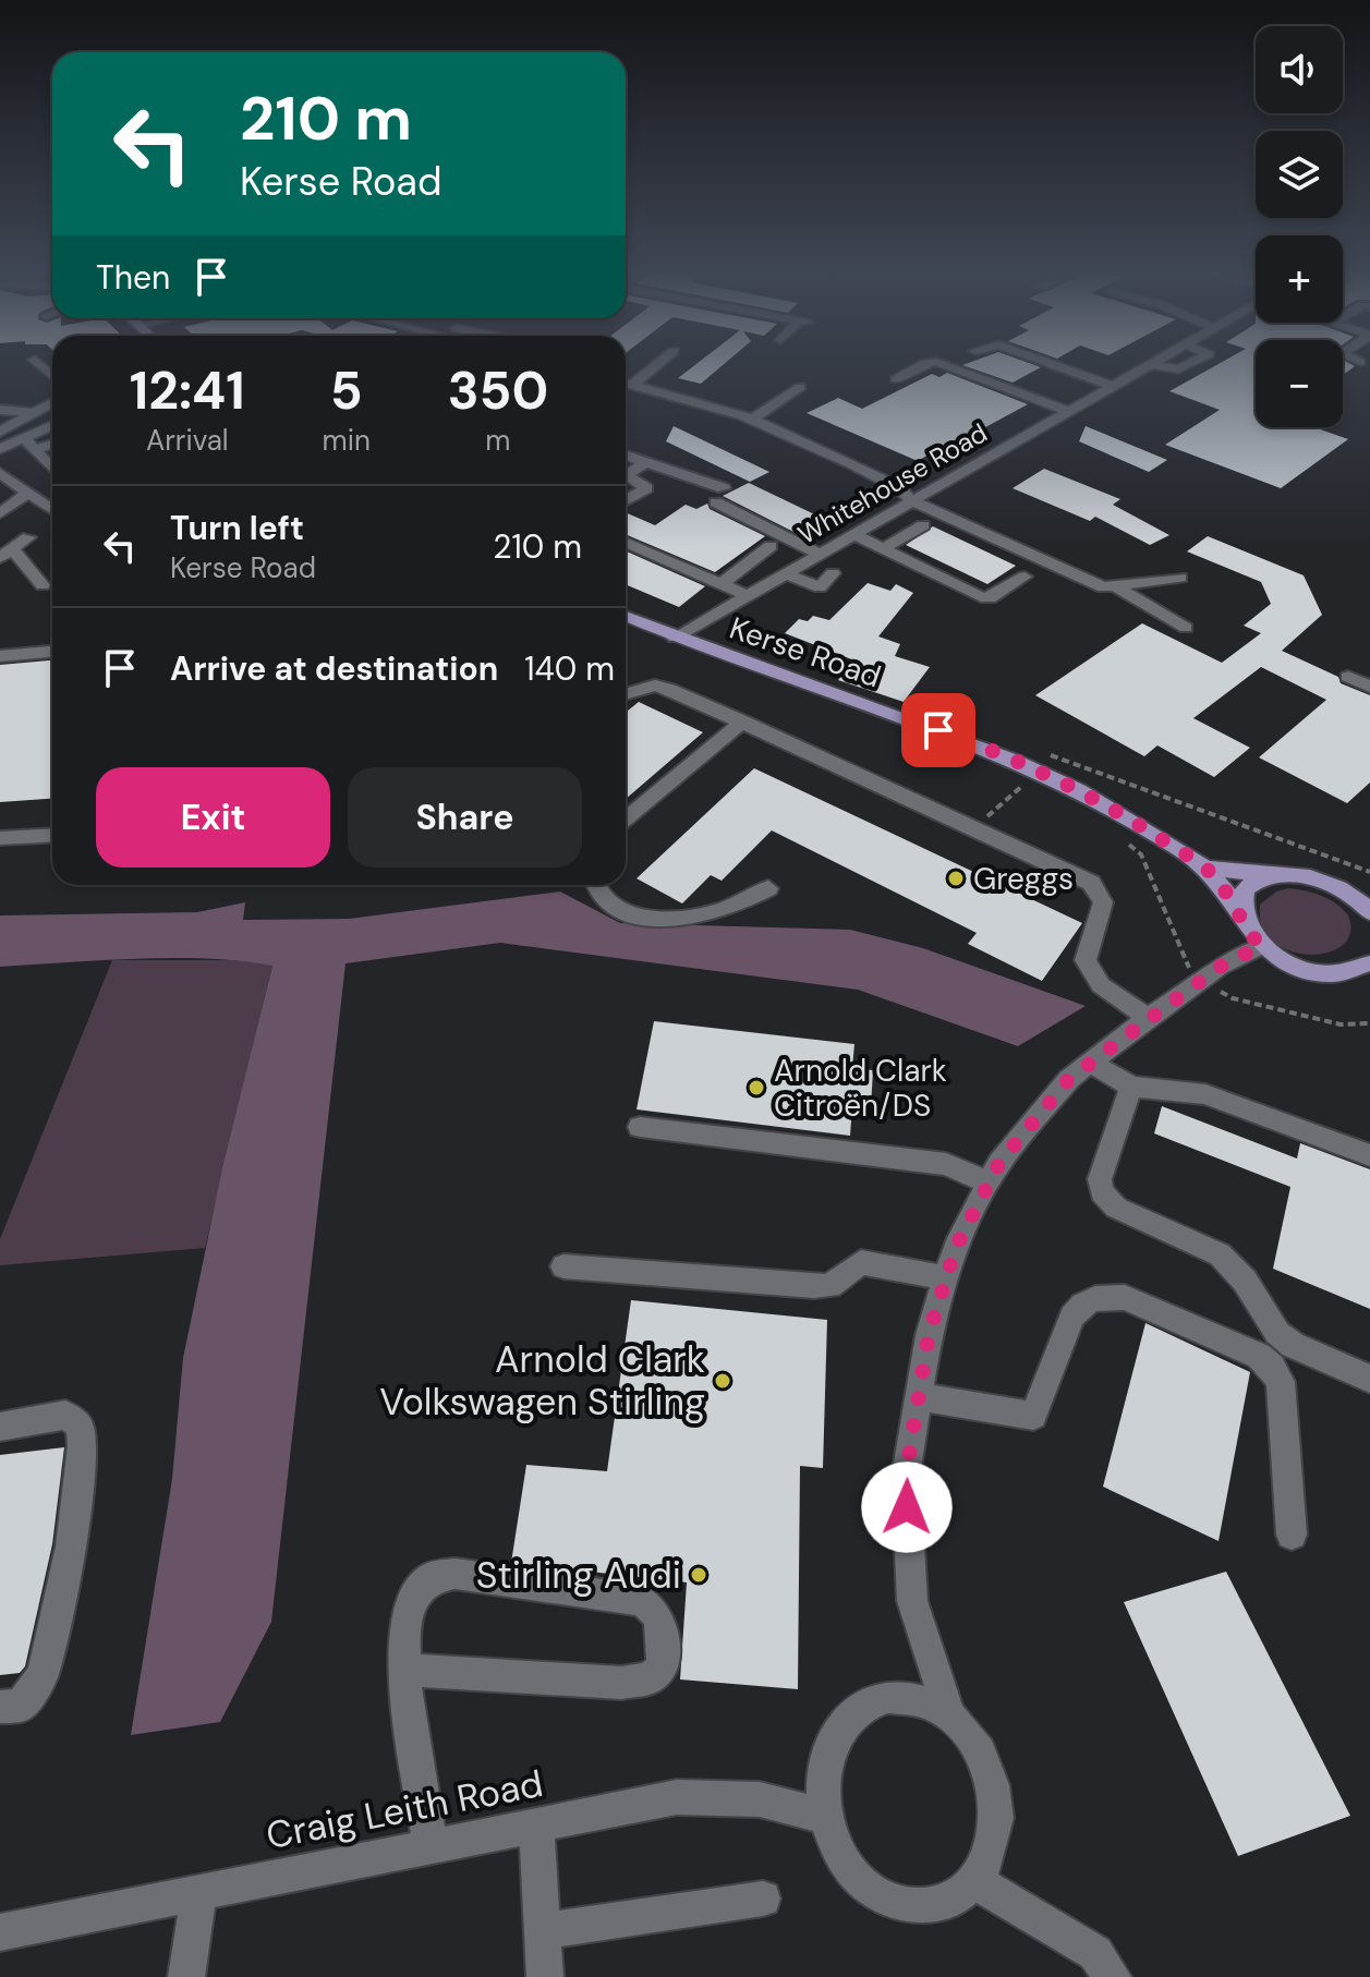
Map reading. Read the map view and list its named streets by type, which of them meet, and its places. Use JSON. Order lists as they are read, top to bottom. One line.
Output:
{"streets":{"main road":["Kerse Road"],"street":["Whitehouse Road","Craig Leith Road"]},"crossings":[["Whitehouse Road","Kerse Road"]],"places":["Greggs","Arnold Clark Citroën/DS","Arnold Clark Volkswagen Stirling","Stirling Audi"],"page":{"map_buttons":["+","−"],"turn":["210 m","Kerse Road"],"then":"Then","eta":["12:41","Arrival","5","min","350","m"],"list":[{"name":"Turn left","note":"Kerse Road","value":"210 m"},{"name":"Arrive at destination","value":"140 m"}],"buttons":["Exit","Share"]}}
